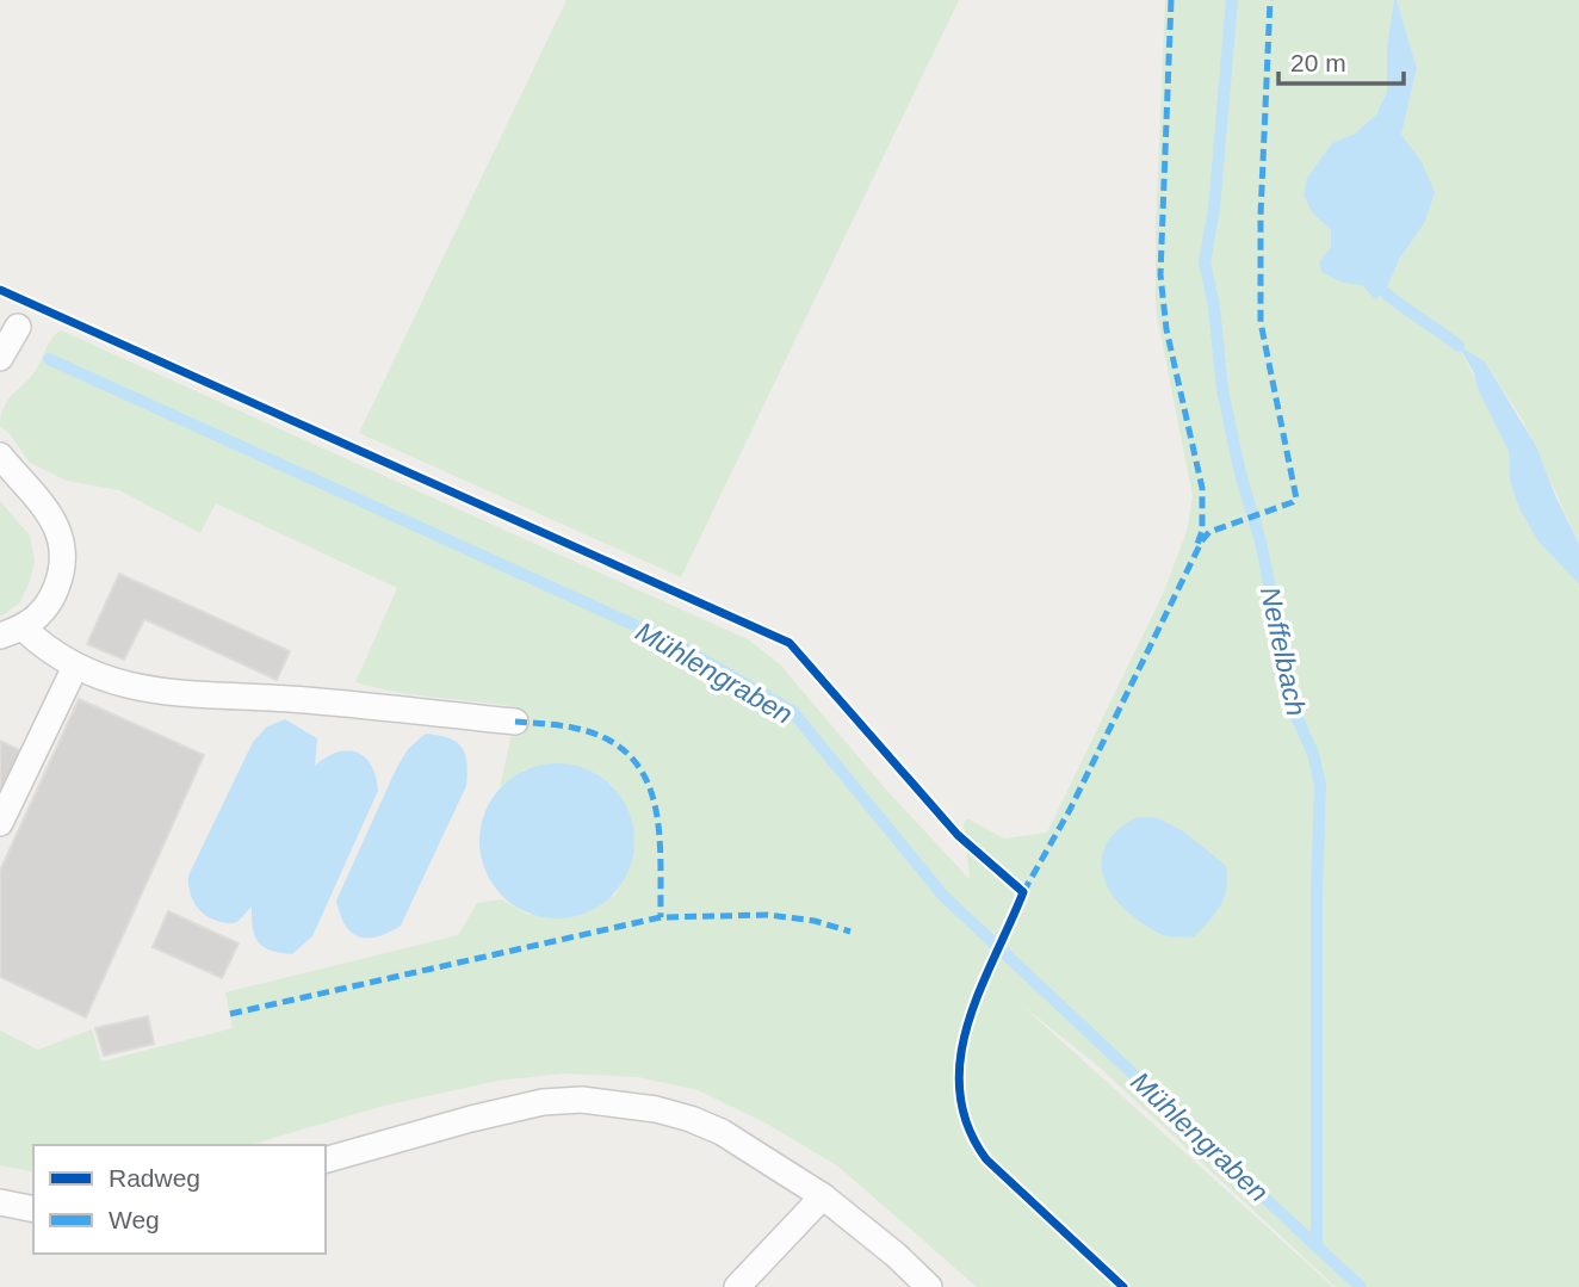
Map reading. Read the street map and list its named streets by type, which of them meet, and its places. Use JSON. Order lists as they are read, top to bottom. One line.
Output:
{"water":["Neffelbach","Mühlengraben"],"legend":["Radweg","Weg"],"scale_bar":"20 m"}
